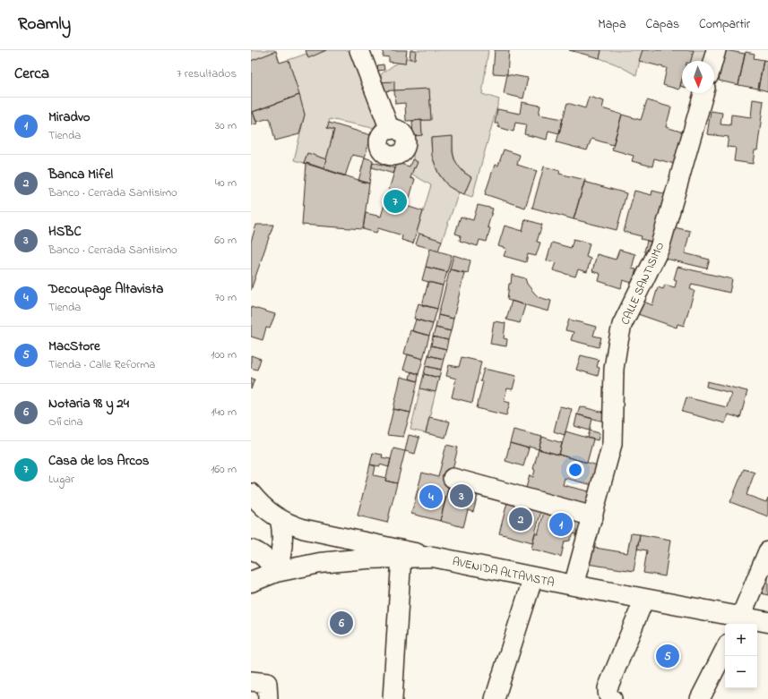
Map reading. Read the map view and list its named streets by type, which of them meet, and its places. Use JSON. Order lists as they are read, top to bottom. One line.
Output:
{"streets":{"main road":["AVENIDA ALTAVISTA"],"street":["CALLE SANTISIMO"]},"crossings":[["CALLE SANTISIMO","AVENIDA ALTAVISTA"]],"north":"bottom","page":{"header":"Roamly","nav":["Mapa","Capas","Compartir"],"heading":["Cerca","7 resultados"],"list":[{"mark":"1","name":"Miradvo","note":"Tienda","value":"30 m"},{"mark":"2","name":"Banca Mifel","note":"Banco · Cerrada Santisimo","value":"40 m"},{"mark":"3","name":"HSBC","note":"Banco · Cerrada Santisimo","value":"60 m"},{"mark":"4","name":"Decoupage Altavista","note":"Tienda","value":"70 m"},{"mark":"5","name":"MacStore","note":"Tienda · Calle Reforma","value":"100 m"},{"mark":"6","name":"Notaria 98 y 24","note":"Oficina","value":"140 m"},{"mark":"7","name":"Casa de los Arcos","note":"Lugar","value":"160 m"}],"pins":["7","3","4","2","1","6","5"],"map_buttons":["+","−"]}}
